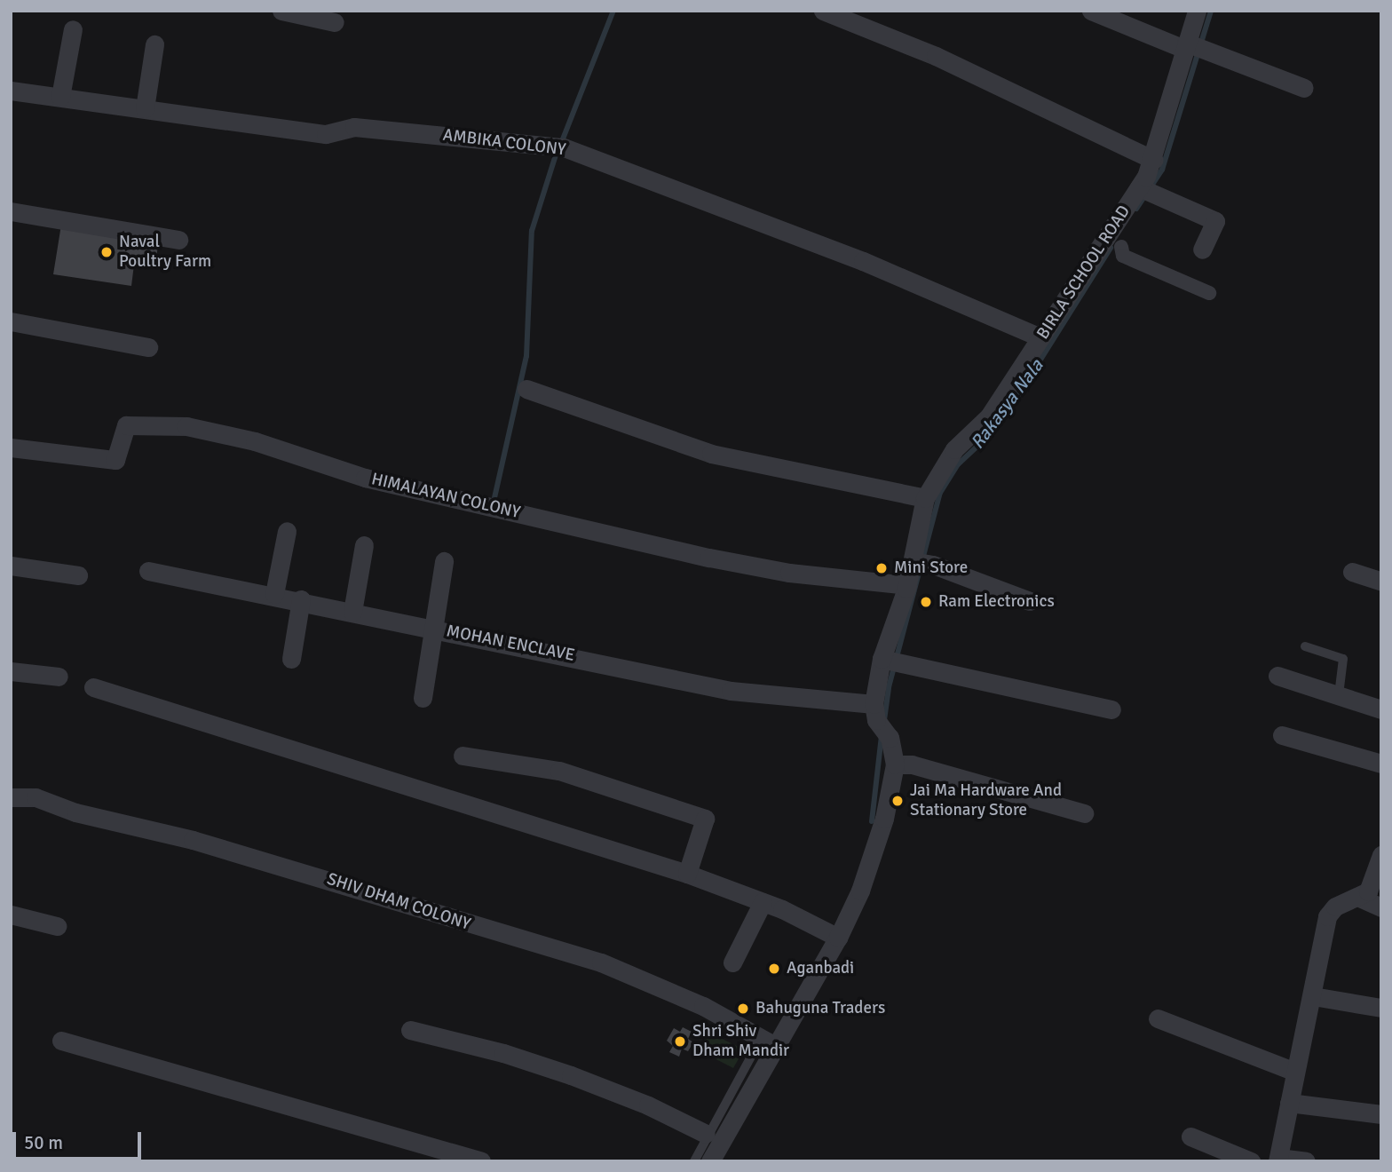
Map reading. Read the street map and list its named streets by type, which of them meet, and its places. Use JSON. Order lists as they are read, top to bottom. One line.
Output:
{"streets":{"street":["AMBIKA COLONY","BIRLA SCHOOL ROAD","HIMALAYAN COLONY","MOHAN ENCLAVE","SHIV DHAM COLONY"]},"crossings":[["AMBIKA COLONY","BIRLA SCHOOL ROAD"],["BIRLA SCHOOL ROAD","HIMALAYAN COLONY"],["BIRLA SCHOOL ROAD","MOHAN ENCLAVE"]],"water":["Rakasya Nala"],"places":["Naval Poultry Farm","Mini Store","Ram Electronics","Jai Ma Hardware And Stationary Store","Aganbadi","Bahuguna Traders","Shri Shiv Dham Mandir"],"scale_bar":"50 m"}
